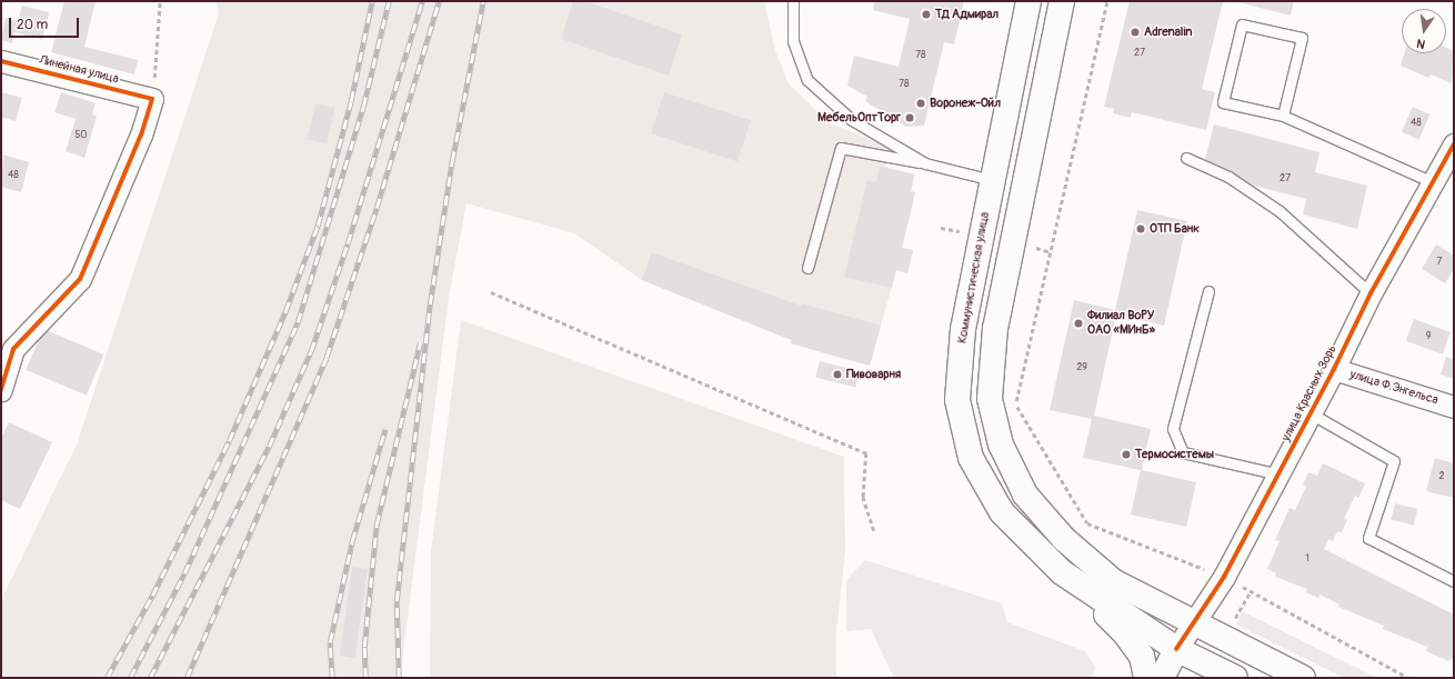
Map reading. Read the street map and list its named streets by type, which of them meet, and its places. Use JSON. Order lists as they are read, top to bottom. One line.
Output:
{"streets":{"main road":["Коммунистическая улица"],"street":["Линейная улица","улица Ф.Энгельса","улица Красных Зорь"]},"crossings":[["Коммунистическая улица","улица Красных Зорь"],["улица Ф.Энгельса","улица Красных Зорь"]],"places":["ТД Адмирал","Adrenalin","Воронеж-Ойл","МебельОптТорг","ОТП Банк","Филиал ВоРУ ОАО «МИнБ»","Пивоварня","Термосистемы"],"house_numbers":["27","78","78","48","50","48","27","7","9","29","2","1"],"scale_bar":"20 m","north":"bottom"}
